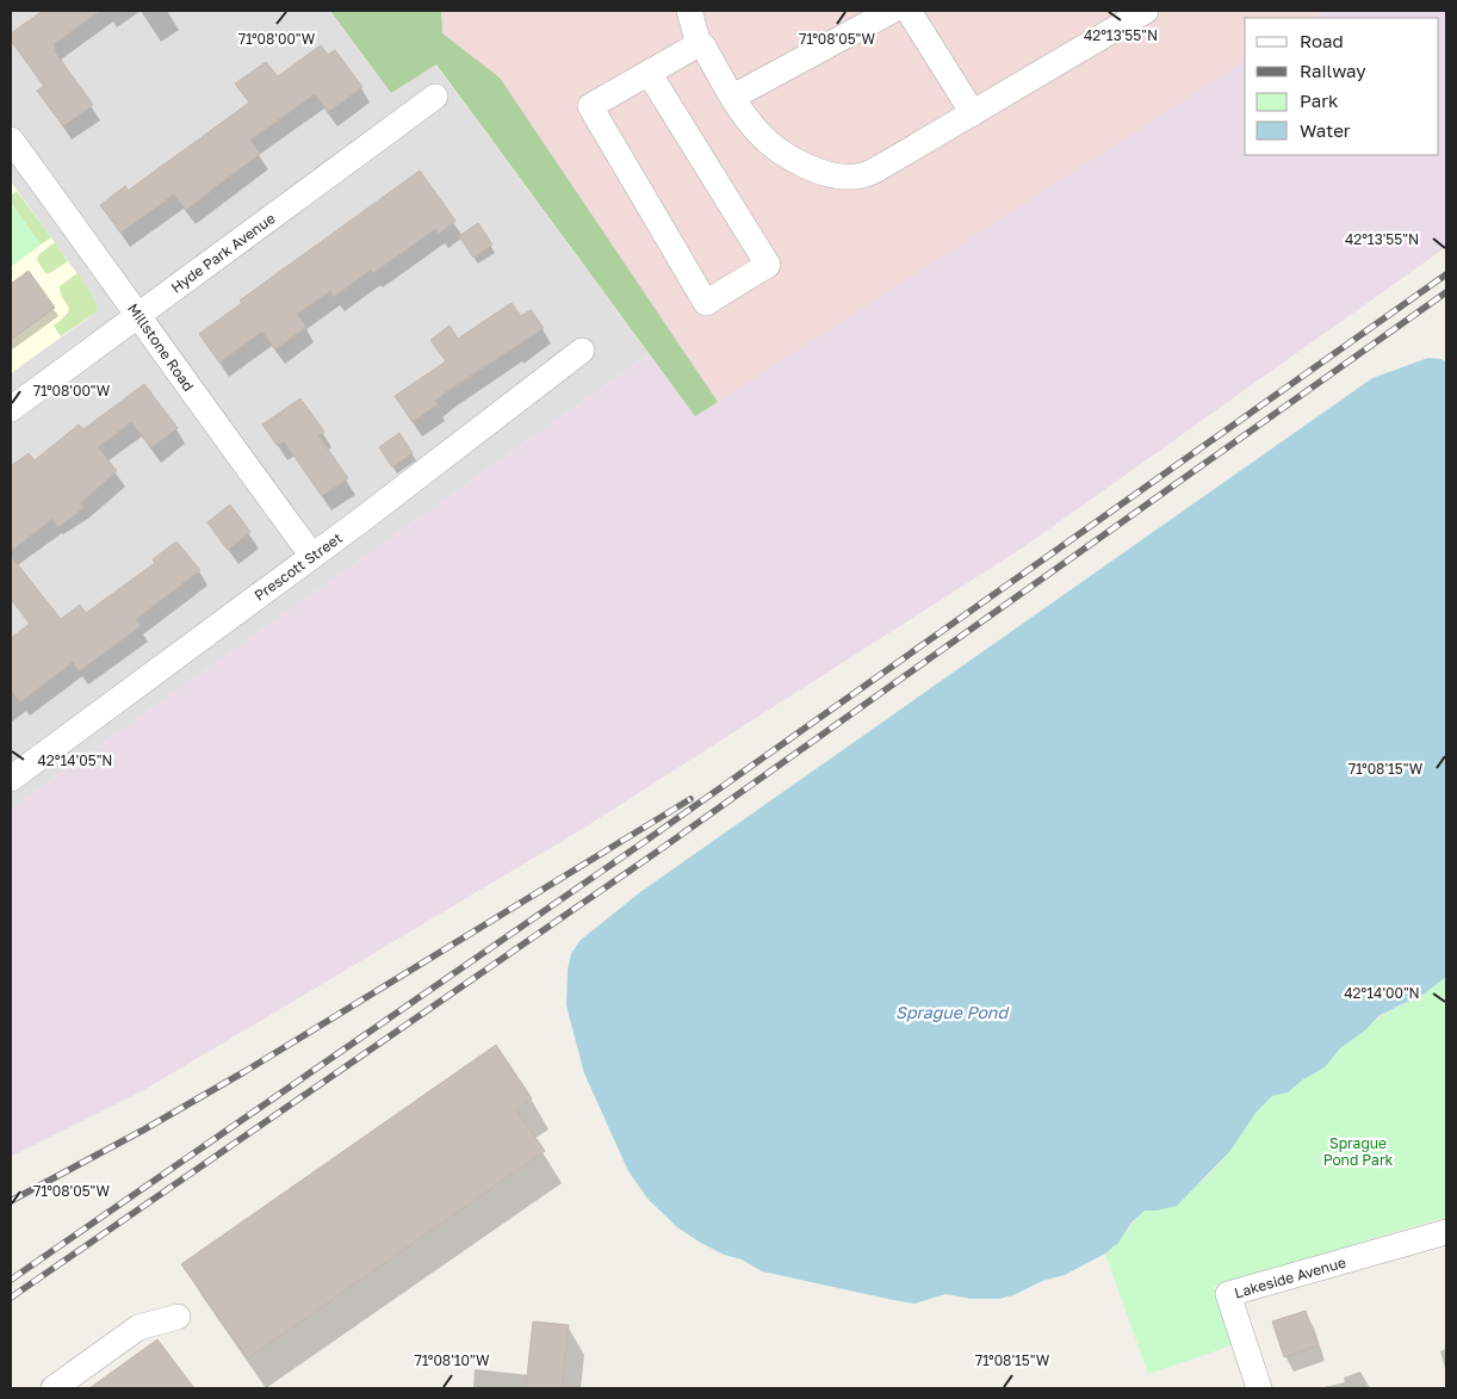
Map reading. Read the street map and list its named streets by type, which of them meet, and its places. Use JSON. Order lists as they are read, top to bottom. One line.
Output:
{"streets":{"street":["Hyde Park Avenue","Millstone Road","Prescott Street","Lakeside Avenue"]},"crossings":[["Hyde Park Avenue","Millstone Road"],["Millstone Road","Prescott Street"]],"water":["Sprague Pond"],"parks":["Sprague Pond Park"],"legend":["Road","Railway","Park","Water"],"coordinates":["42°13'55\"N","71°08'00\"W","71°08'05\"W","42°14'05\"N","71°08'15\"W","42°14'00\"N","71°08'10\"W"]}
